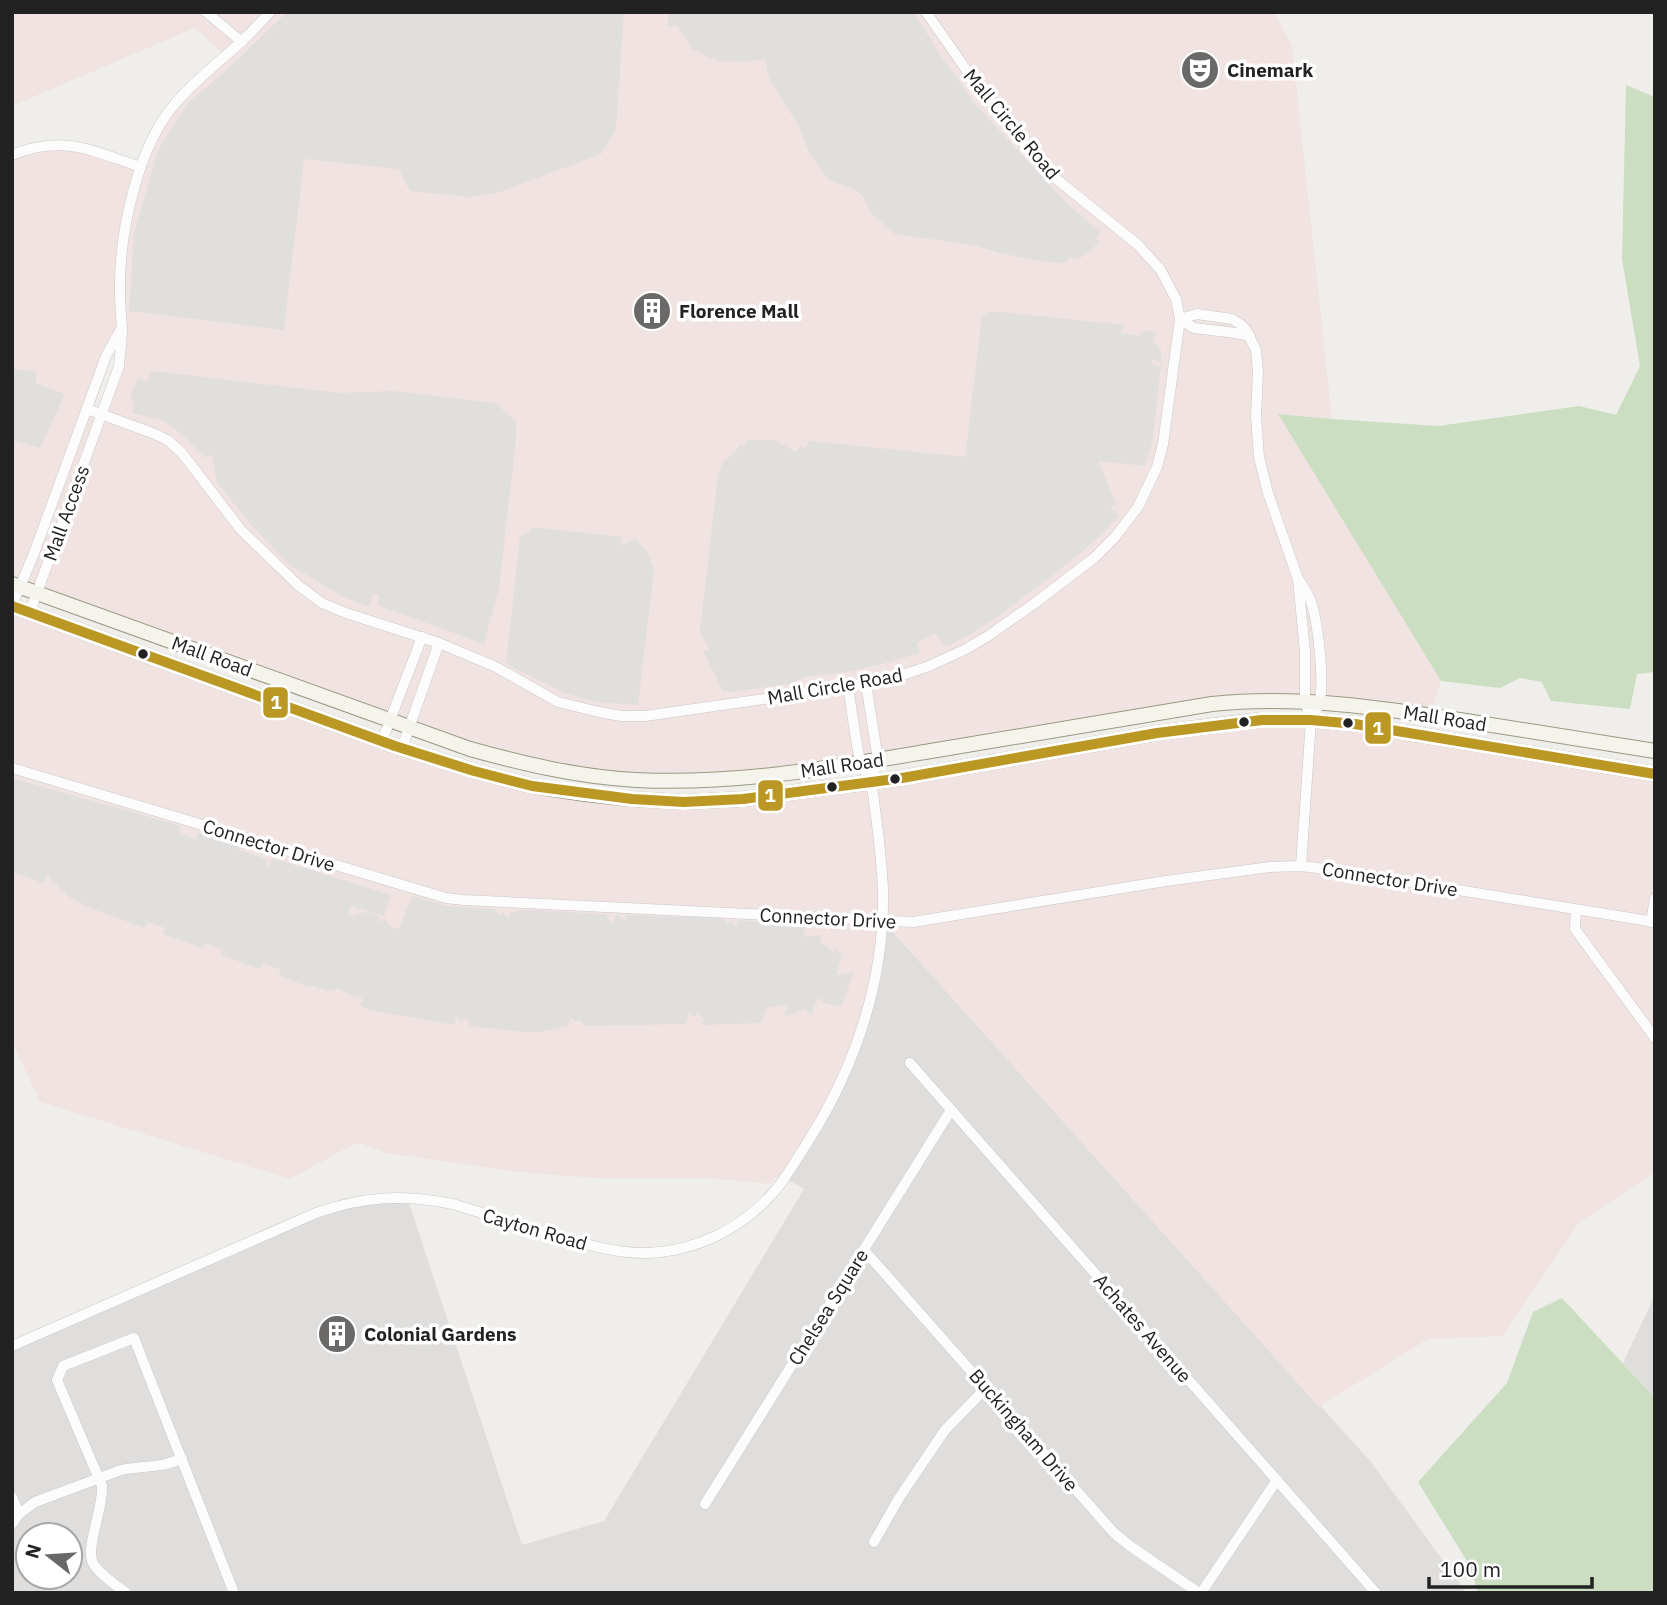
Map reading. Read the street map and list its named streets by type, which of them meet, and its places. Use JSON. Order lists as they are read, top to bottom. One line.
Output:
{"streets":{"main road":["Mall Road"],"street":["Mall Circle Road","Mall Access","Connector Drive","Cayton Road","Chelsea Square","Achates Avenue","Buckingham Drive"]},"crossings":[["Mall Circle Road","Mall Access"],["Mall Access","Mall Road"],["Mall Road","Cayton Road"],["Connector Drive","Cayton Road"],["Chelsea Square","Achates Avenue"],["Chelsea Square","Buckingham Drive"]],"places":{"theatre":["Cinemark"],"building":["Florence Mall","Colonial Gardens"]},"lines":["transit line 1"],"scale_bar":"100 m","north":"left"}
